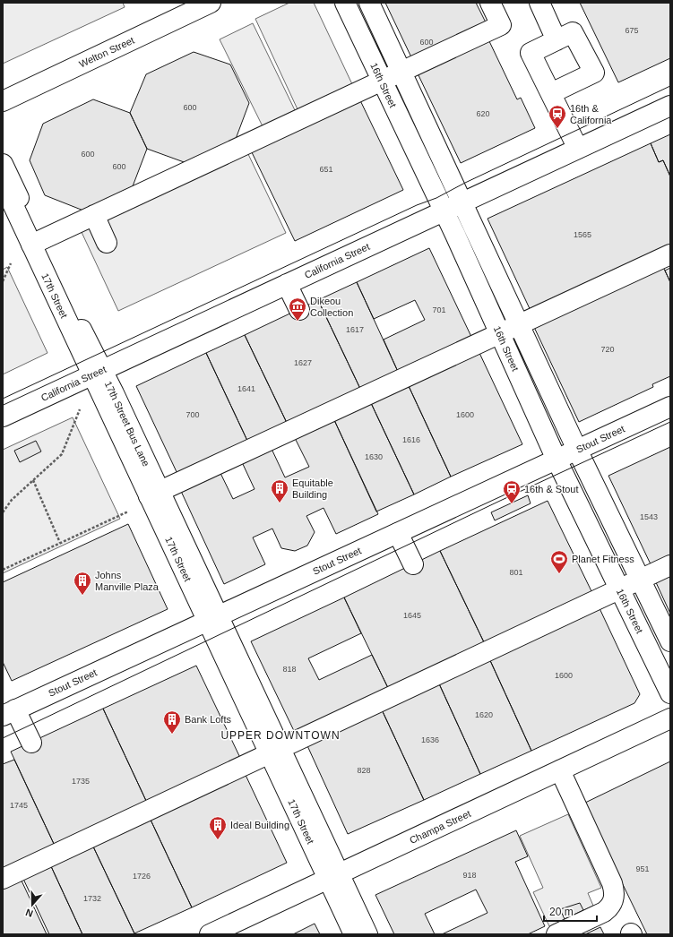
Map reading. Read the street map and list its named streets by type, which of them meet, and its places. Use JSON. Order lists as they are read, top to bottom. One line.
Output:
{"streets":{"street":["Welton Street","16th Street","California Street","17th Street","Stout Street","Champa Street"]},"crossings":[["16th Street","California Street"],["16th Street","Stout Street"],["California Street","17th Street"],["17th Street","Stout Street"],["17th Street","Champa Street"]],"districts":["UPPER DOWNTOWN"],"places":{"station":["16th & California","16th & Stout"],"museum":["Dikeou Collection"],"building":["Equitable Building","Johns Manville Plaza","Bank Lofts","Ideal Building"],"sports":["Planet Fitness"]},"house_numbers":["675","600","600","620","600","600","651","1565","701","1617","720","1627","1641","700","1600","1616","1630","1543","801","1645","818","1600","1620","1636","828","1735","1745","951","918","1726","1732"],"scale_bar":"20 m","north":"bottom"}
